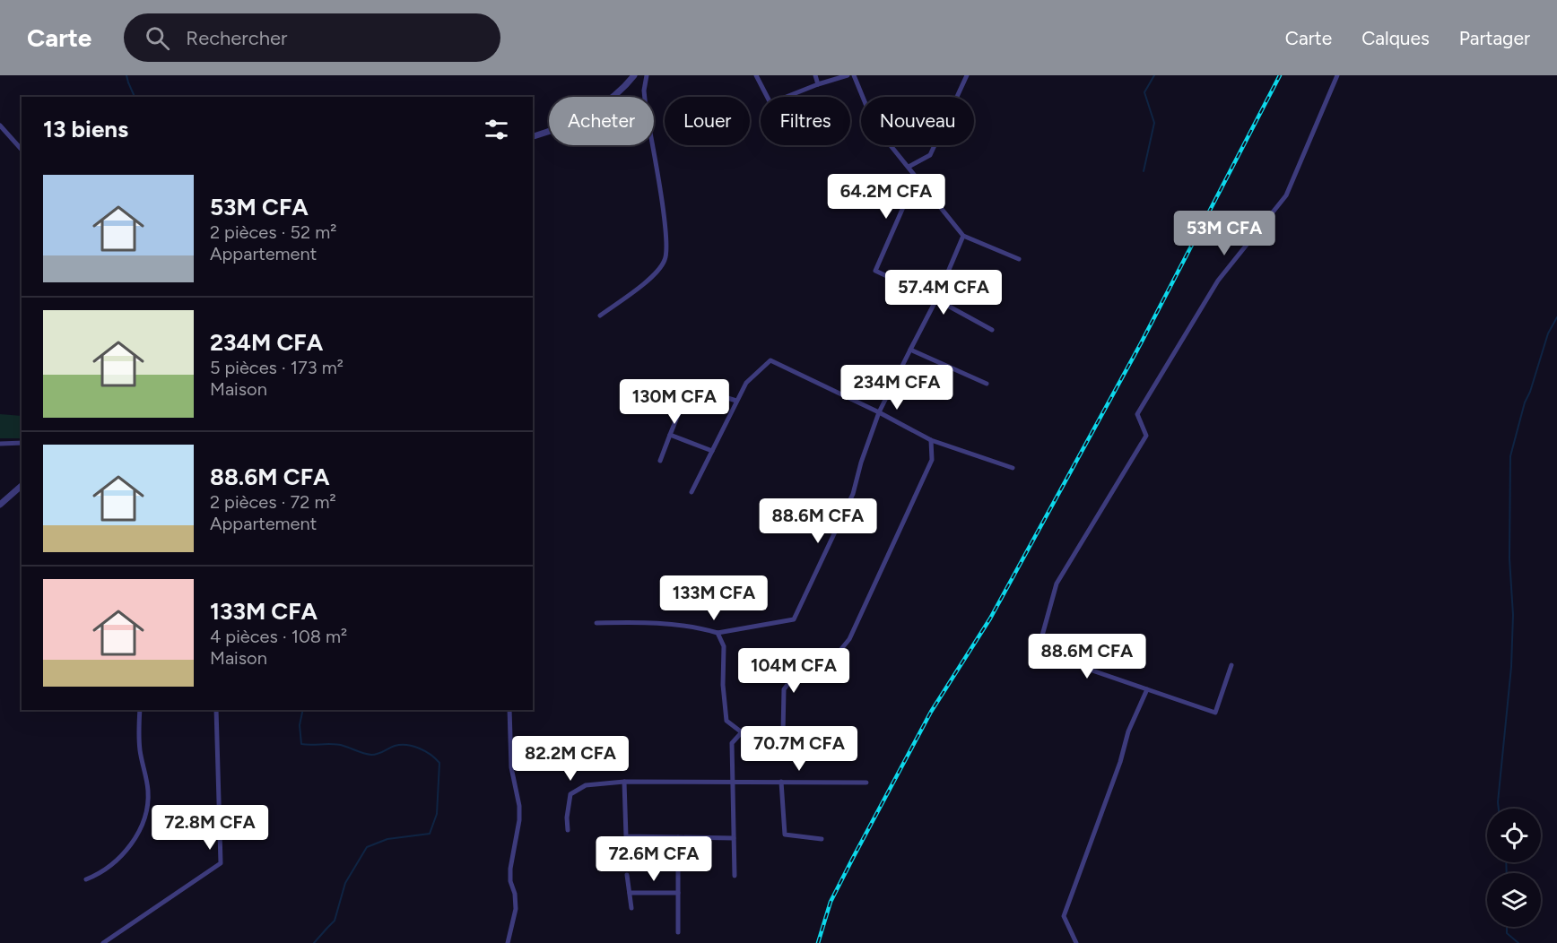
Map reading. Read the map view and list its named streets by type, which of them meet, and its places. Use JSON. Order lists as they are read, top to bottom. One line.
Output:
{"page":{"header":"Carte","search":"Rechercher","nav":["Carte","Calques","Partager"],"chip":["Acheter","Louer","Filtres","Nouveau"],"heading":"13 biens","list":[{"name":"53M CFA","note":"2 pièces · 52 m² · Appartement"},{"name":"234M CFA","note":"5 pièces · 173 m² · Maison"},{"name":"88.6M CFA","note":"2 pièces · 72 m² · Appartement"},{"name":"133M CFA","note":"4 pièces · 108 m² · Maison"}],"price":["64.2M CFA","53M CFA","57.4M CFA","234M CFA","130M CFA","88.6M CFA","133M CFA","88.6M CFA","104M CFA","70.7M CFA","82.2M CFA","72.8M CFA","72.6M CFA"]}}
